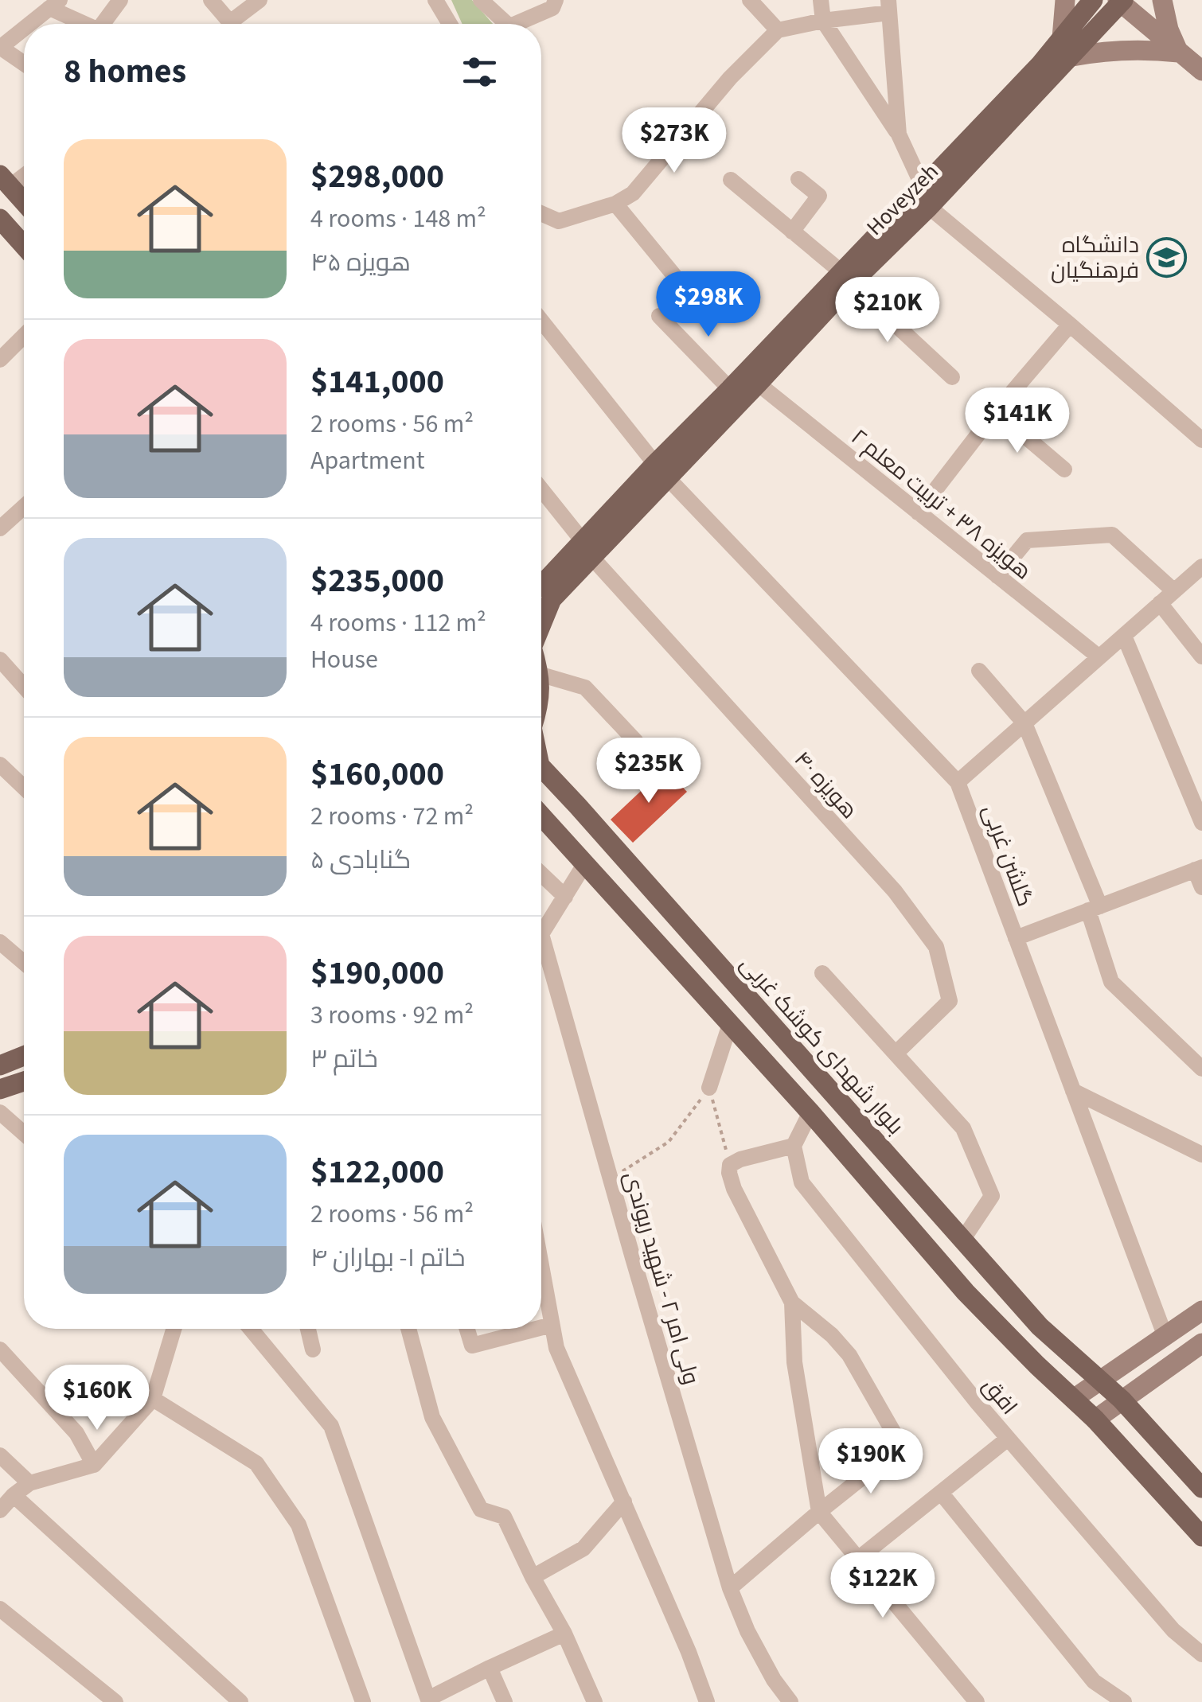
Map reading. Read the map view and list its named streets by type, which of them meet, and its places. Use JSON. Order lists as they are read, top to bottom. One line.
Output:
{"streets":{"main road":["Hoveyzeh","بلوار شهدای کوشک غربی"],"street":["هویزه ۳۸ + تربیت معلم ۲","هویزه ۴۰","گلشن غربی","ولی امر ۲ - شهید ریوندی","افق"]},"crossings":[["Hoveyzeh","هویزه ۳۸ + تربیت معلم ۲"],["Hoveyzeh","هویزه ۴۰"],["Hoveyzeh","گلشن غربی"]],"places":{"school or university":["دانشگاه فرهنگیان"]},"page":{"heading":"8 homes","price":["$273K","$298K","$210K","$141K","$235K","$160K","$190K","$122K"],"list":[{"name":"$298,000","note":"4 rooms · 148 m² · هویزه ۴۵"},{"name":"$141,000","note":"2 rooms · 56 m² · Apartment"},{"name":"$235,000","note":"4 rooms · 112 m² · House"},{"name":"$160,000","note":"2 rooms · 72 m² · گنابادی ۵"},{"name":"$190,000","note":"3 rooms · 92 m² · خاتم ۳"},{"name":"$122,000","note":"2 rooms · 56 m² · خاتم ۱- بهاران ۴"}]}}
